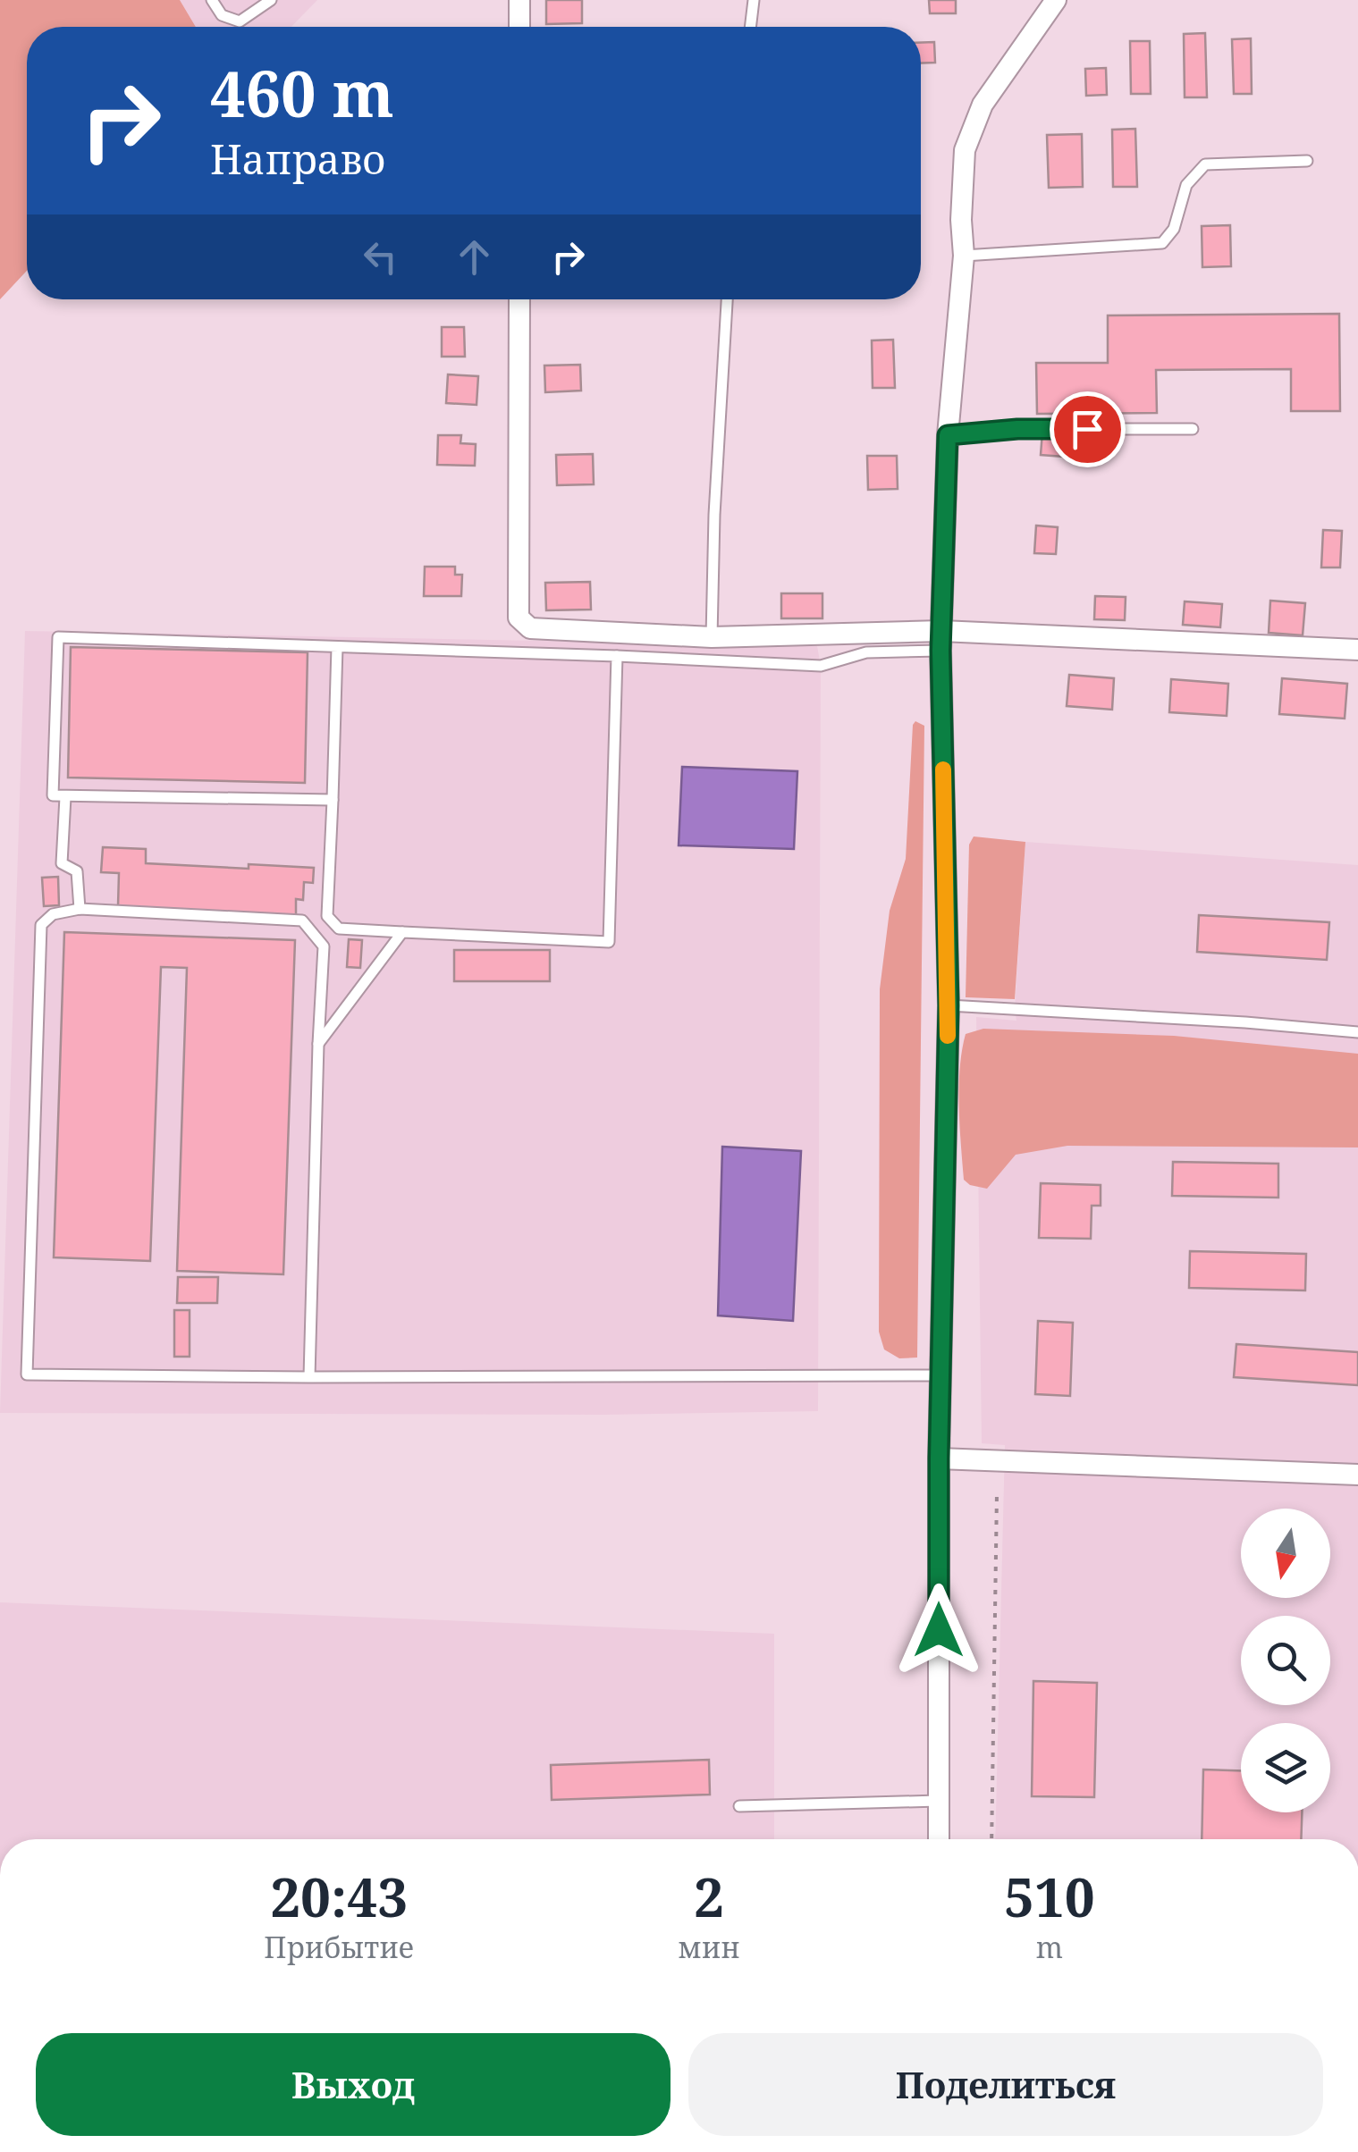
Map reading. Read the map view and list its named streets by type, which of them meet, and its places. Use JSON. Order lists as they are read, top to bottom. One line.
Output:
{"north":"bottom","page":{"turn":["460 m","Направо"],"eta":["20:43","Прибытие","2","мин","510","m"],"buttons":["Выход","Поделиться"]}}
